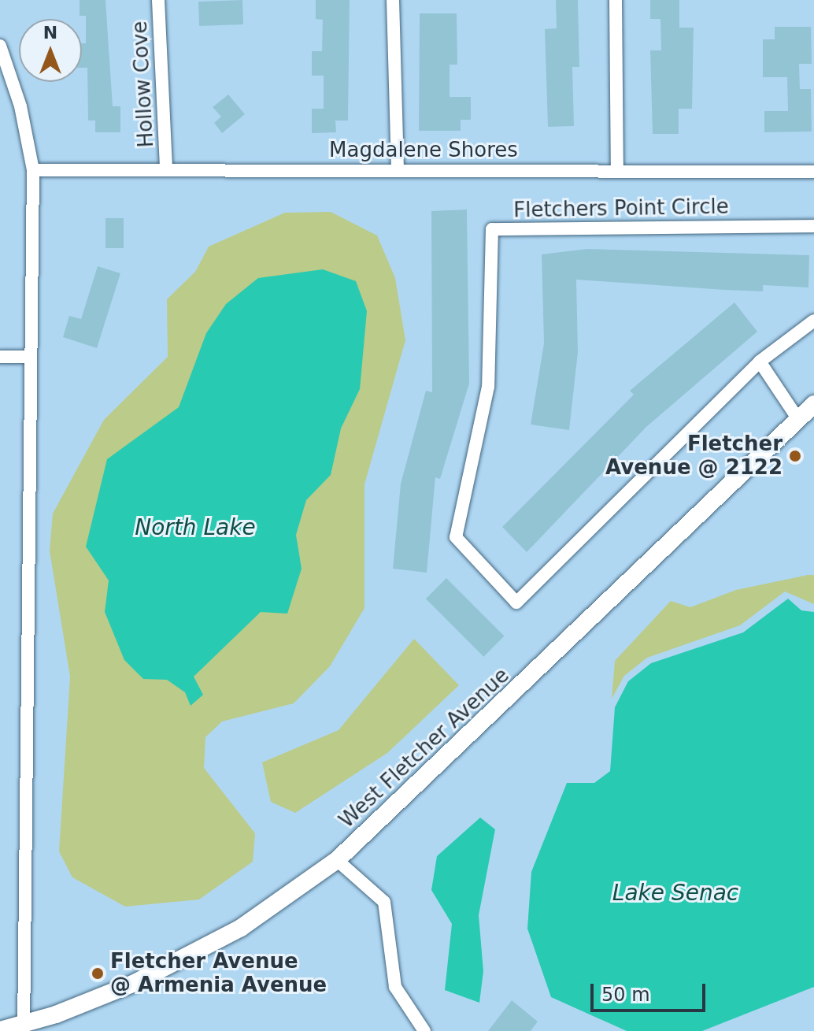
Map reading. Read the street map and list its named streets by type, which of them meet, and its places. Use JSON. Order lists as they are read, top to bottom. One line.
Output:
{"streets":{"main road":["West Fletcher Avenue"],"street":["Hollow Cove","Magdalene Shores","Fletchers Point Circle"]},"crossings":[["Hollow Cove","Magdalene Shores"]],"water":["North Lake","Lake Senac"],"places":["Fletcher Avenue @ 2122","Fletcher Avenue @ Armenia Avenue"],"scale_bar":"50 m","north":"top"}
